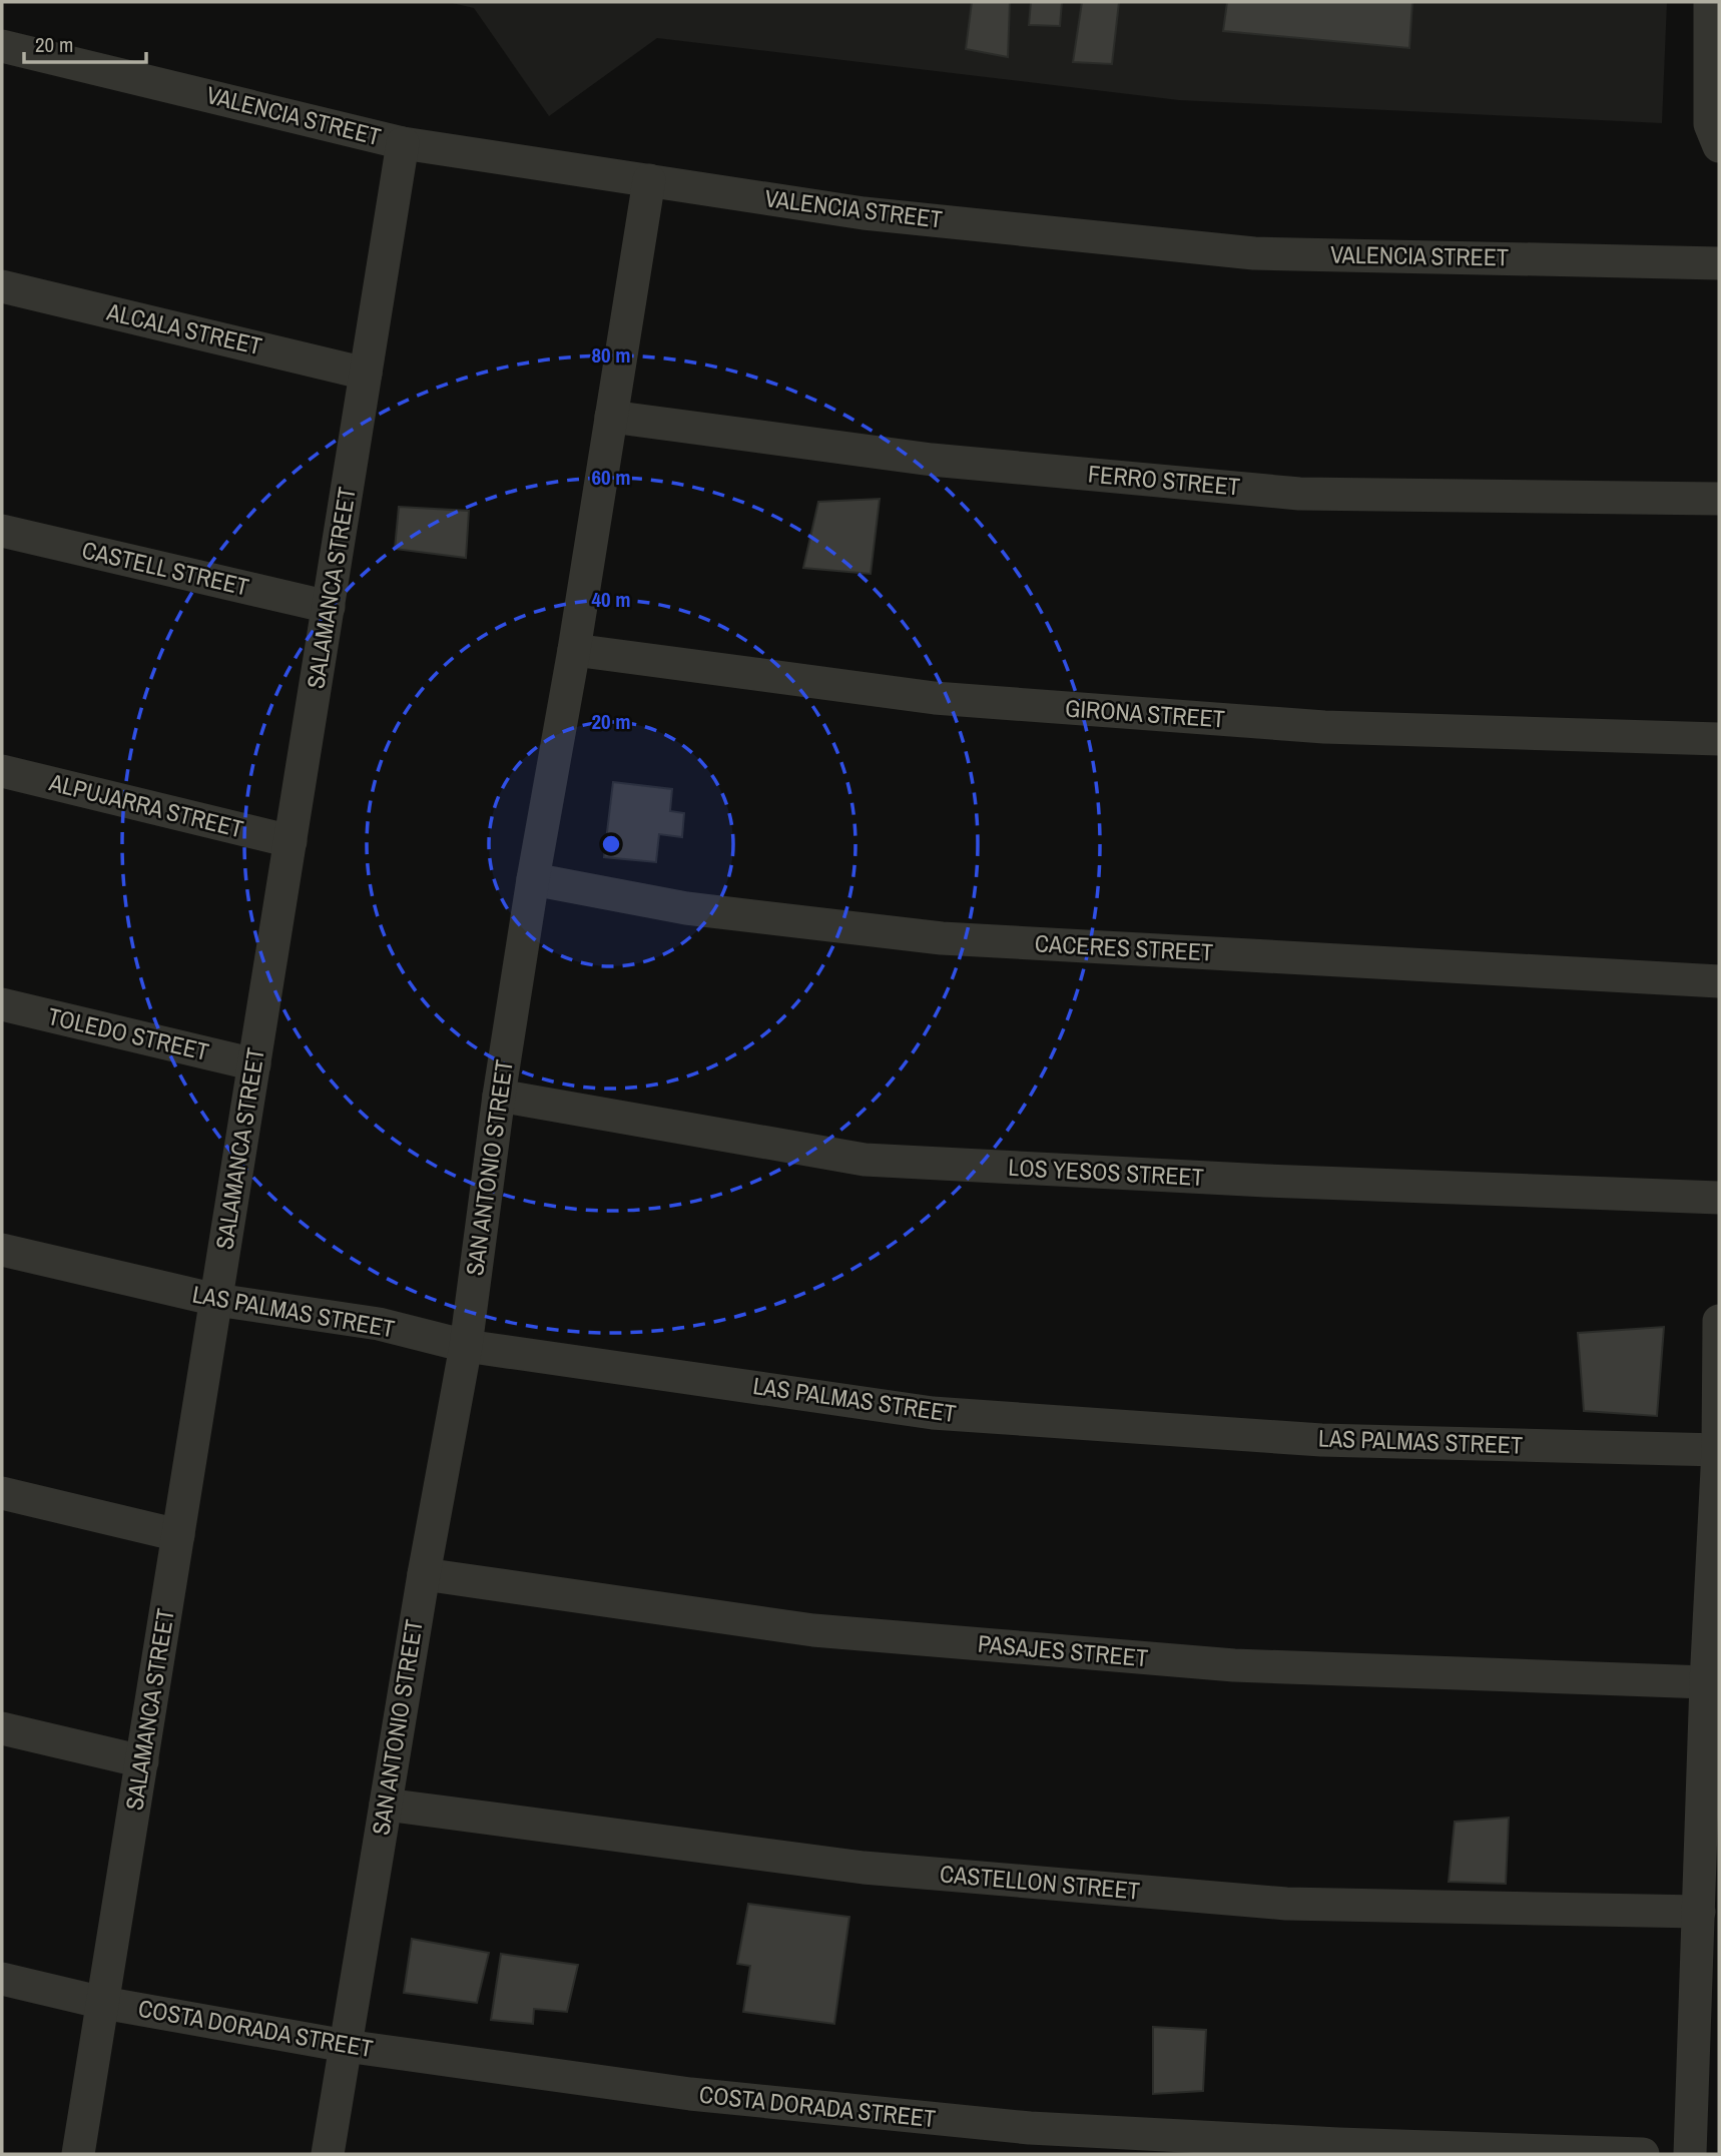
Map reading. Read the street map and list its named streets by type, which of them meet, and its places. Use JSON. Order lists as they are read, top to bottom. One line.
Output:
{"streets":{"street":["VALENCIA STREET","ALCALA STREET","FERRO STREET","CASTELL STREET","SALAMANCA STREET","GIRONA STREET","ALPUJARRA STREET","CACERES STREET","TOLEDO STREET","SAN ANTONIO STREET","LOS YESOS STREET","LAS PALMAS STREET","PASAJES STREET","CASTELLON STREET","COSTA DORADA STREET"]},"crossings":[["VALENCIA STREET","SALAMANCA STREET"],["VALENCIA STREET","SAN ANTONIO STREET"],["ALCALA STREET","SALAMANCA STREET"],["FERRO STREET","SAN ANTONIO STREET"],["CASTELL STREET","SALAMANCA STREET"],["SALAMANCA STREET","ALPUJARRA STREET"],["SALAMANCA STREET","TOLEDO STREET"],["SALAMANCA STREET","LAS PALMAS STREET"],["SALAMANCA STREET","COSTA DORADA STREET"],["GIRONA STREET","SAN ANTONIO STREET"],["CACERES STREET","SAN ANTONIO STREET"],["SAN ANTONIO STREET","LOS YESOS STREET"],["SAN ANTONIO STREET","LAS PALMAS STREET"],["SAN ANTONIO STREET","PASAJES STREET"],["SAN ANTONIO STREET","CASTELLON STREET"],["SAN ANTONIO STREET","COSTA DORADA STREET"]],"scale_bar":"20 m","rings":["80 m","60 m","40 m","20 m"]}
